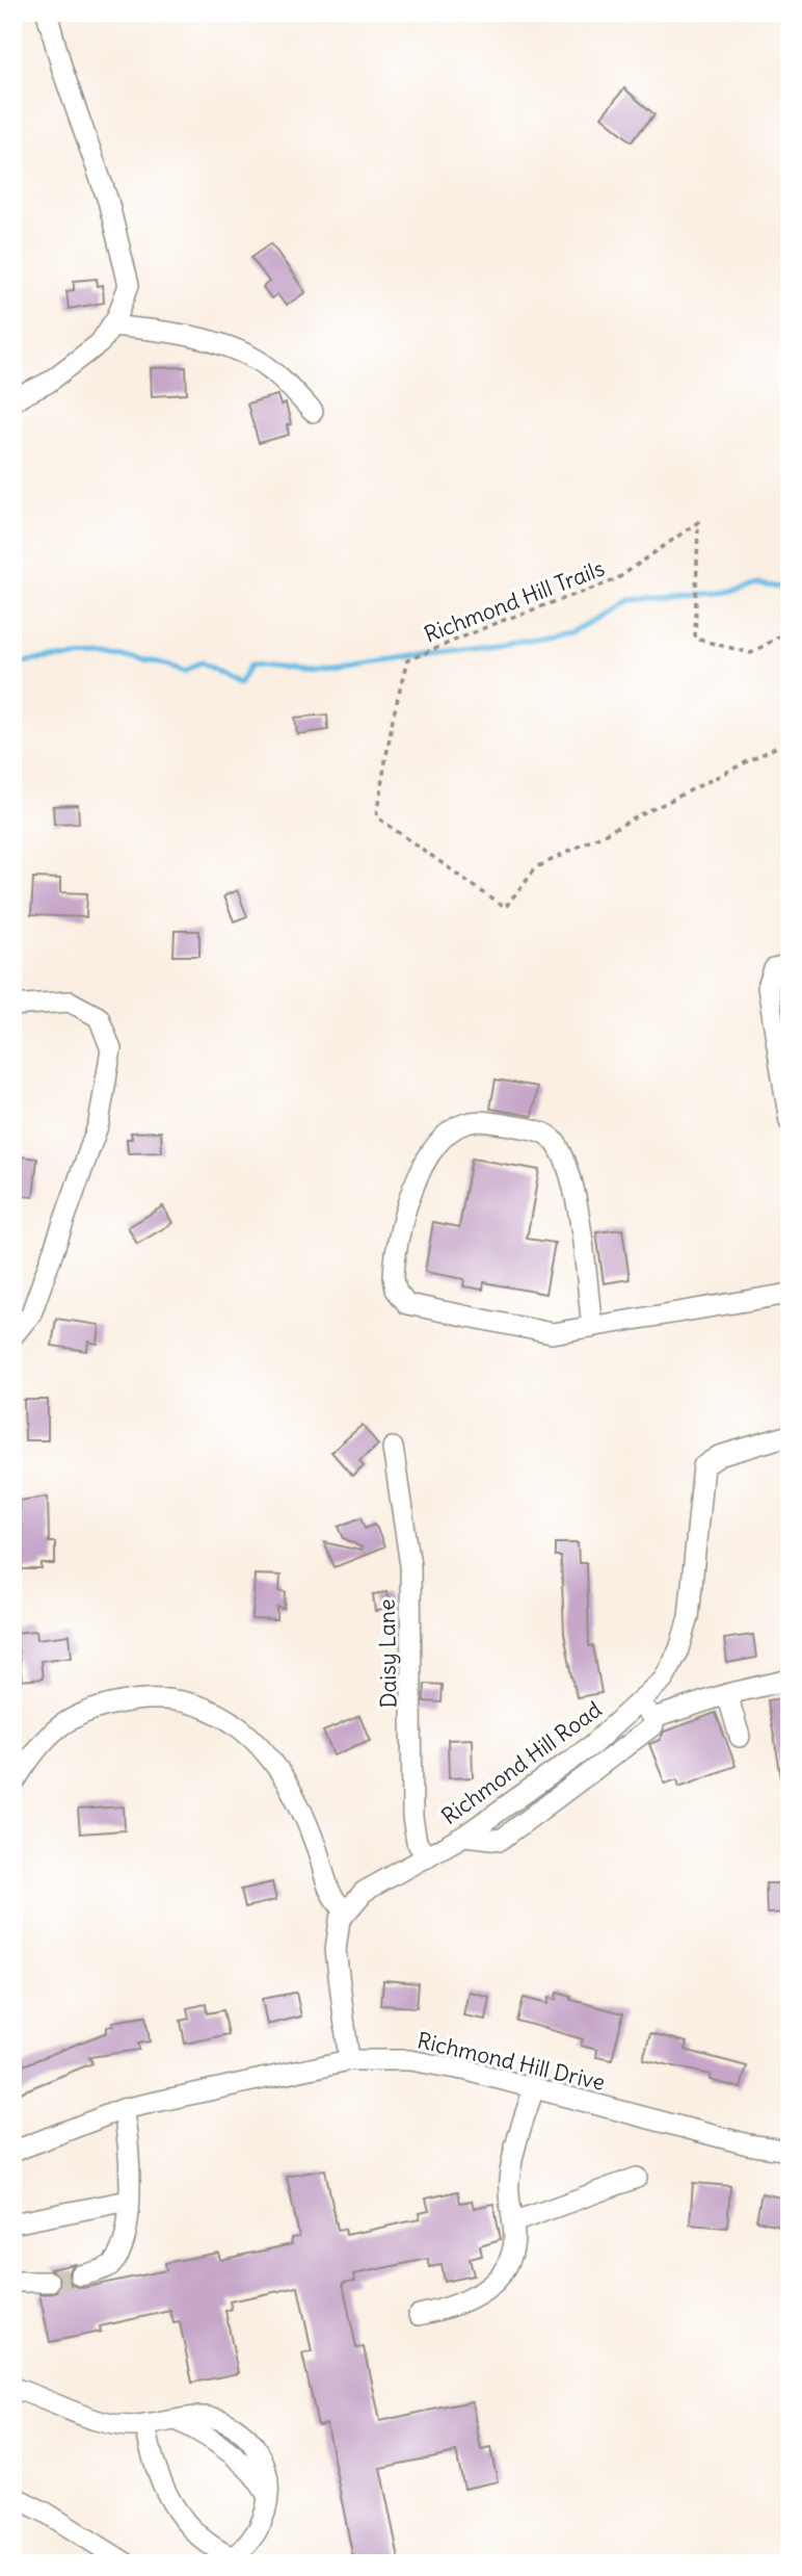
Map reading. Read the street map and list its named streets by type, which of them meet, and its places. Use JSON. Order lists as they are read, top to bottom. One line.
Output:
{"streets":{"street":["Daisy Lane","Richmond Hill Road","Richmond Hill Drive"],"path":["Richmond Hill Trails"]},"crossings":[["Daisy Lane","Richmond Hill Road"]]}
